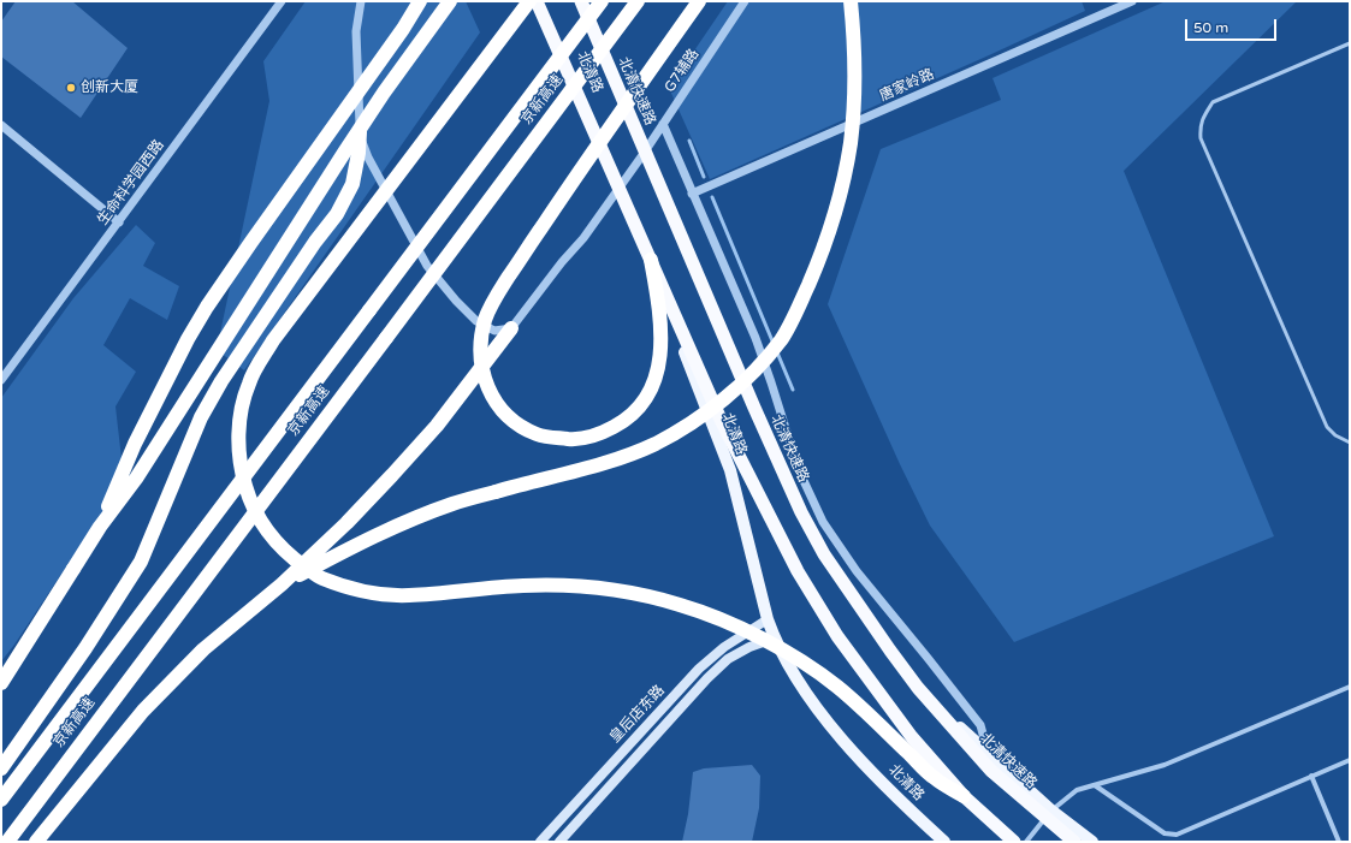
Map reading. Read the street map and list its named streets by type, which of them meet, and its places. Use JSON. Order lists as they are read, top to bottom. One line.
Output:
{"streets":{"highway":["北清快速路","京新高速"],"main road":["北清路","皇后店东路"],"street":["G7辅路","唐家岭路","生命科学园西路"]},"crossings":[["G7辅路","北清路"],["北清路","皇后店东路"]],"places":["创新大厦"],"scale_bar":"50 m"}
